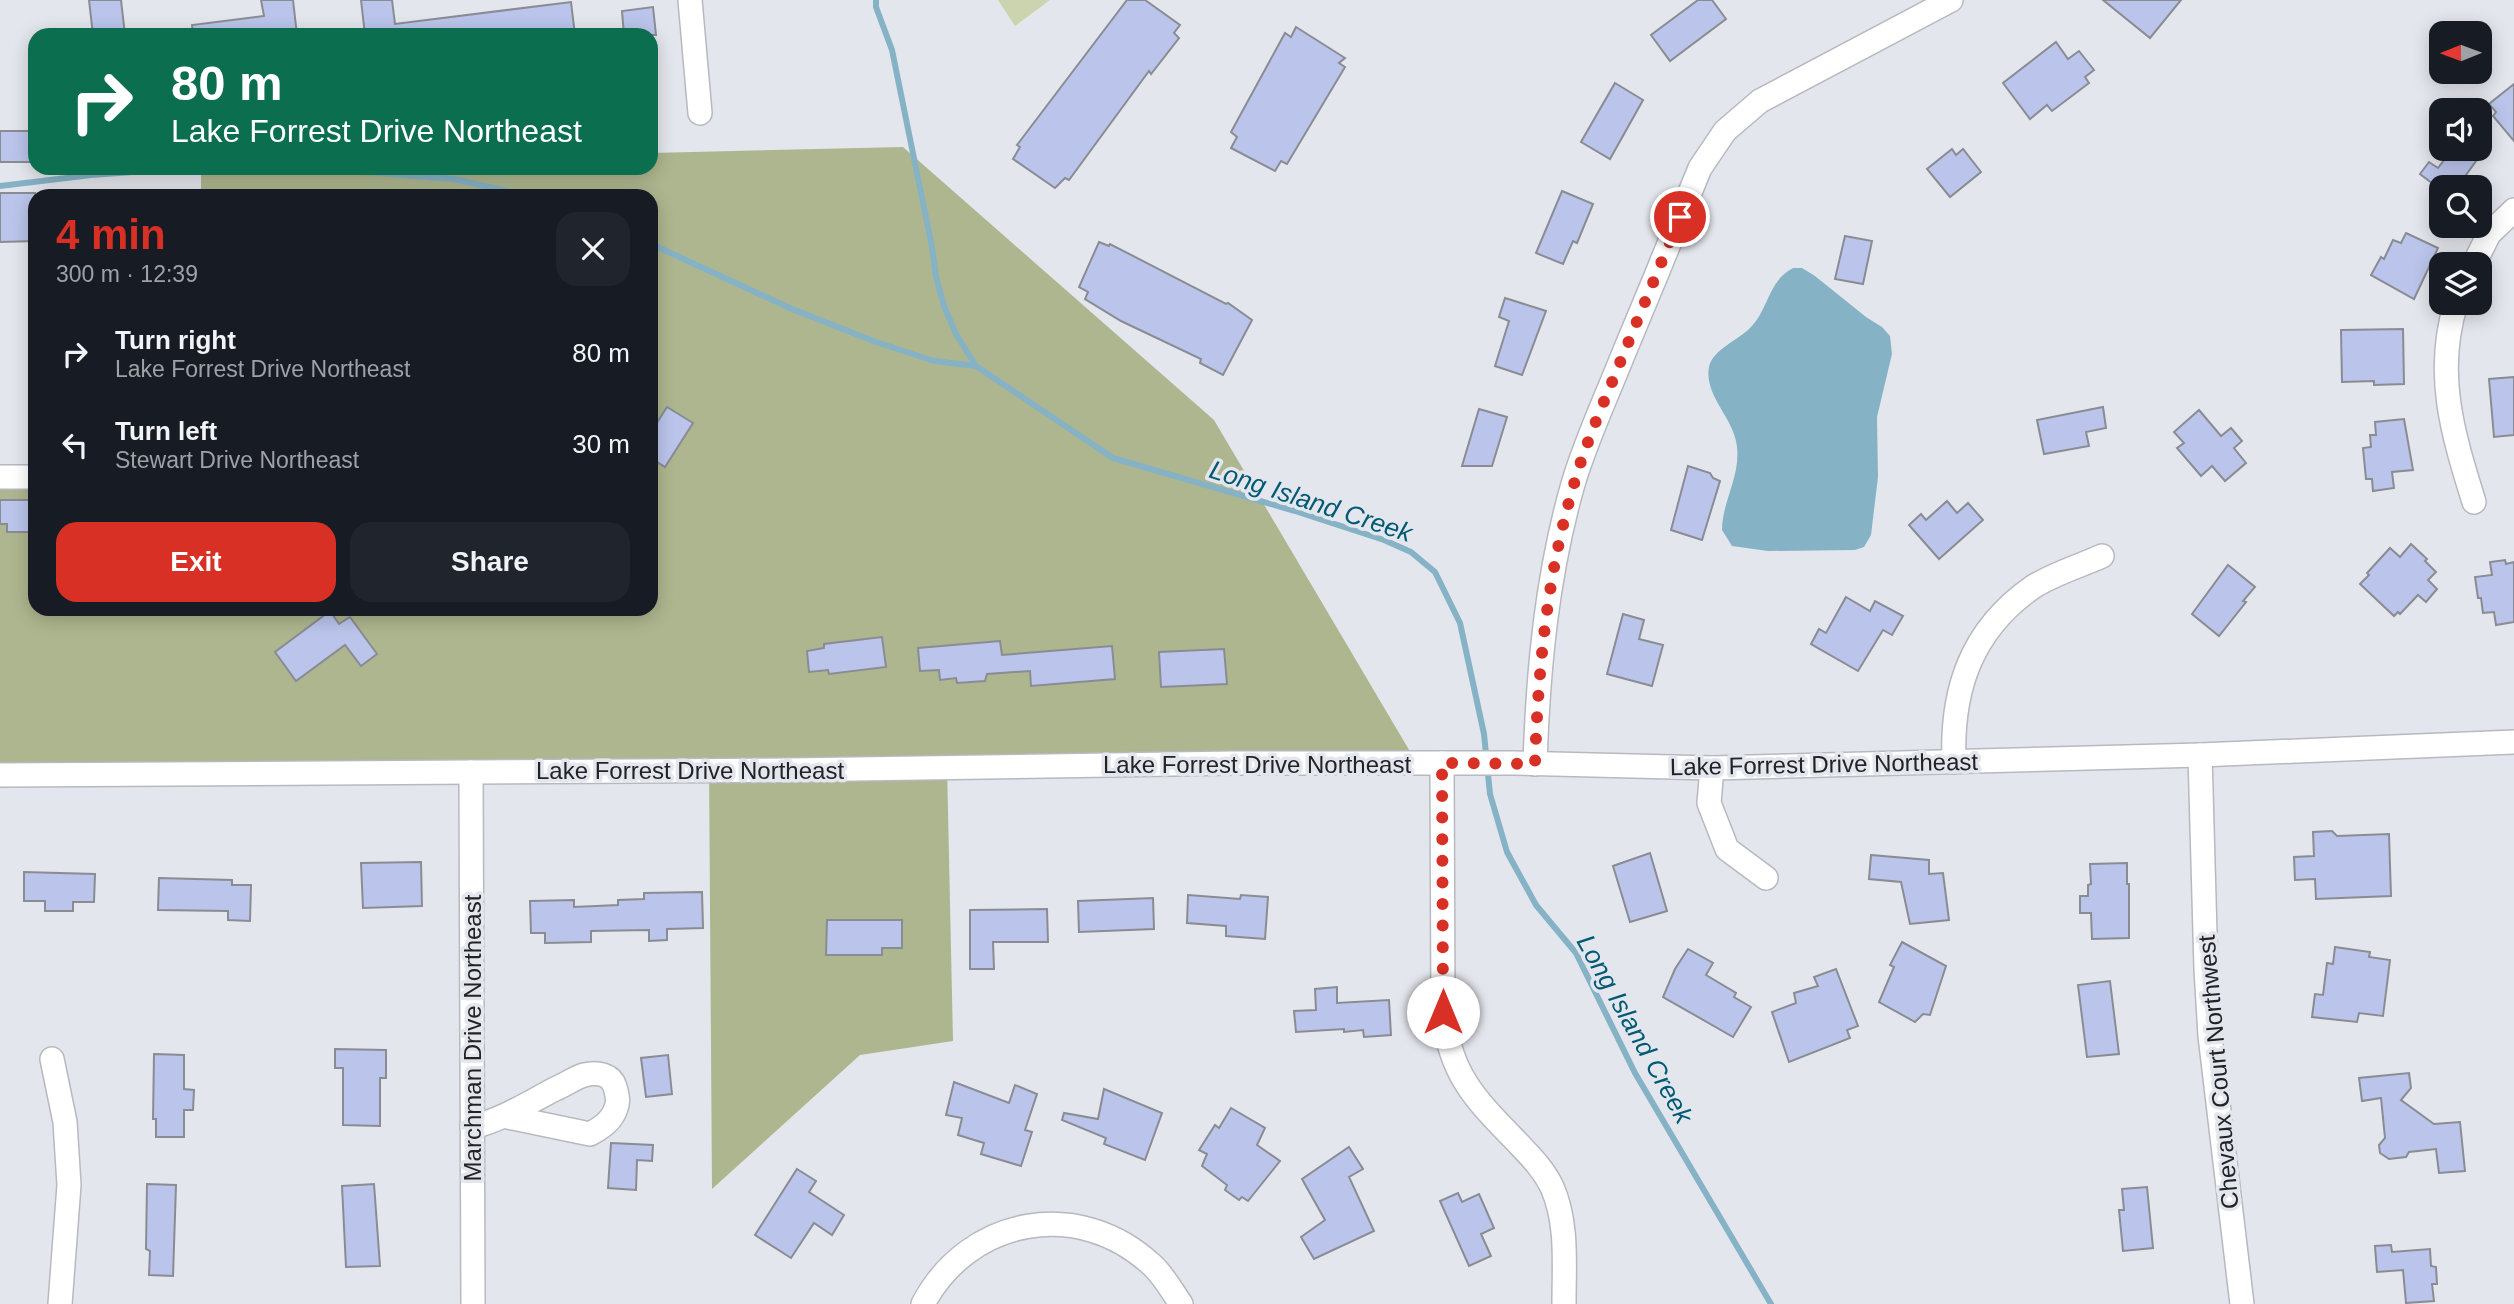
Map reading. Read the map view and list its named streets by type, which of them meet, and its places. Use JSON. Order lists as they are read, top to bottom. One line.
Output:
{"streets":{"street":["Lake Forrest Drive Northeast","Marchman Drive Northeast","Chevaux Court Northwest"]},"crossings":[["Lake Forrest Drive Northeast","Marchman Drive Northeast"],["Lake Forrest Drive Northeast","Chevaux Court Northwest"]],"water":["Long Island Creek"],"north":"left","page":{"turn":["80 m","Lake Forrest Drive Northeast"],"heading":["4 min","300 m · 12:39"],"list":[{"name":"Turn right","note":"Lake Forrest Drive Northeast","value":"80 m"},{"name":"Turn left","note":"Stewart Drive Northeast","value":"30 m"}],"buttons":["Exit","Share"]}}
